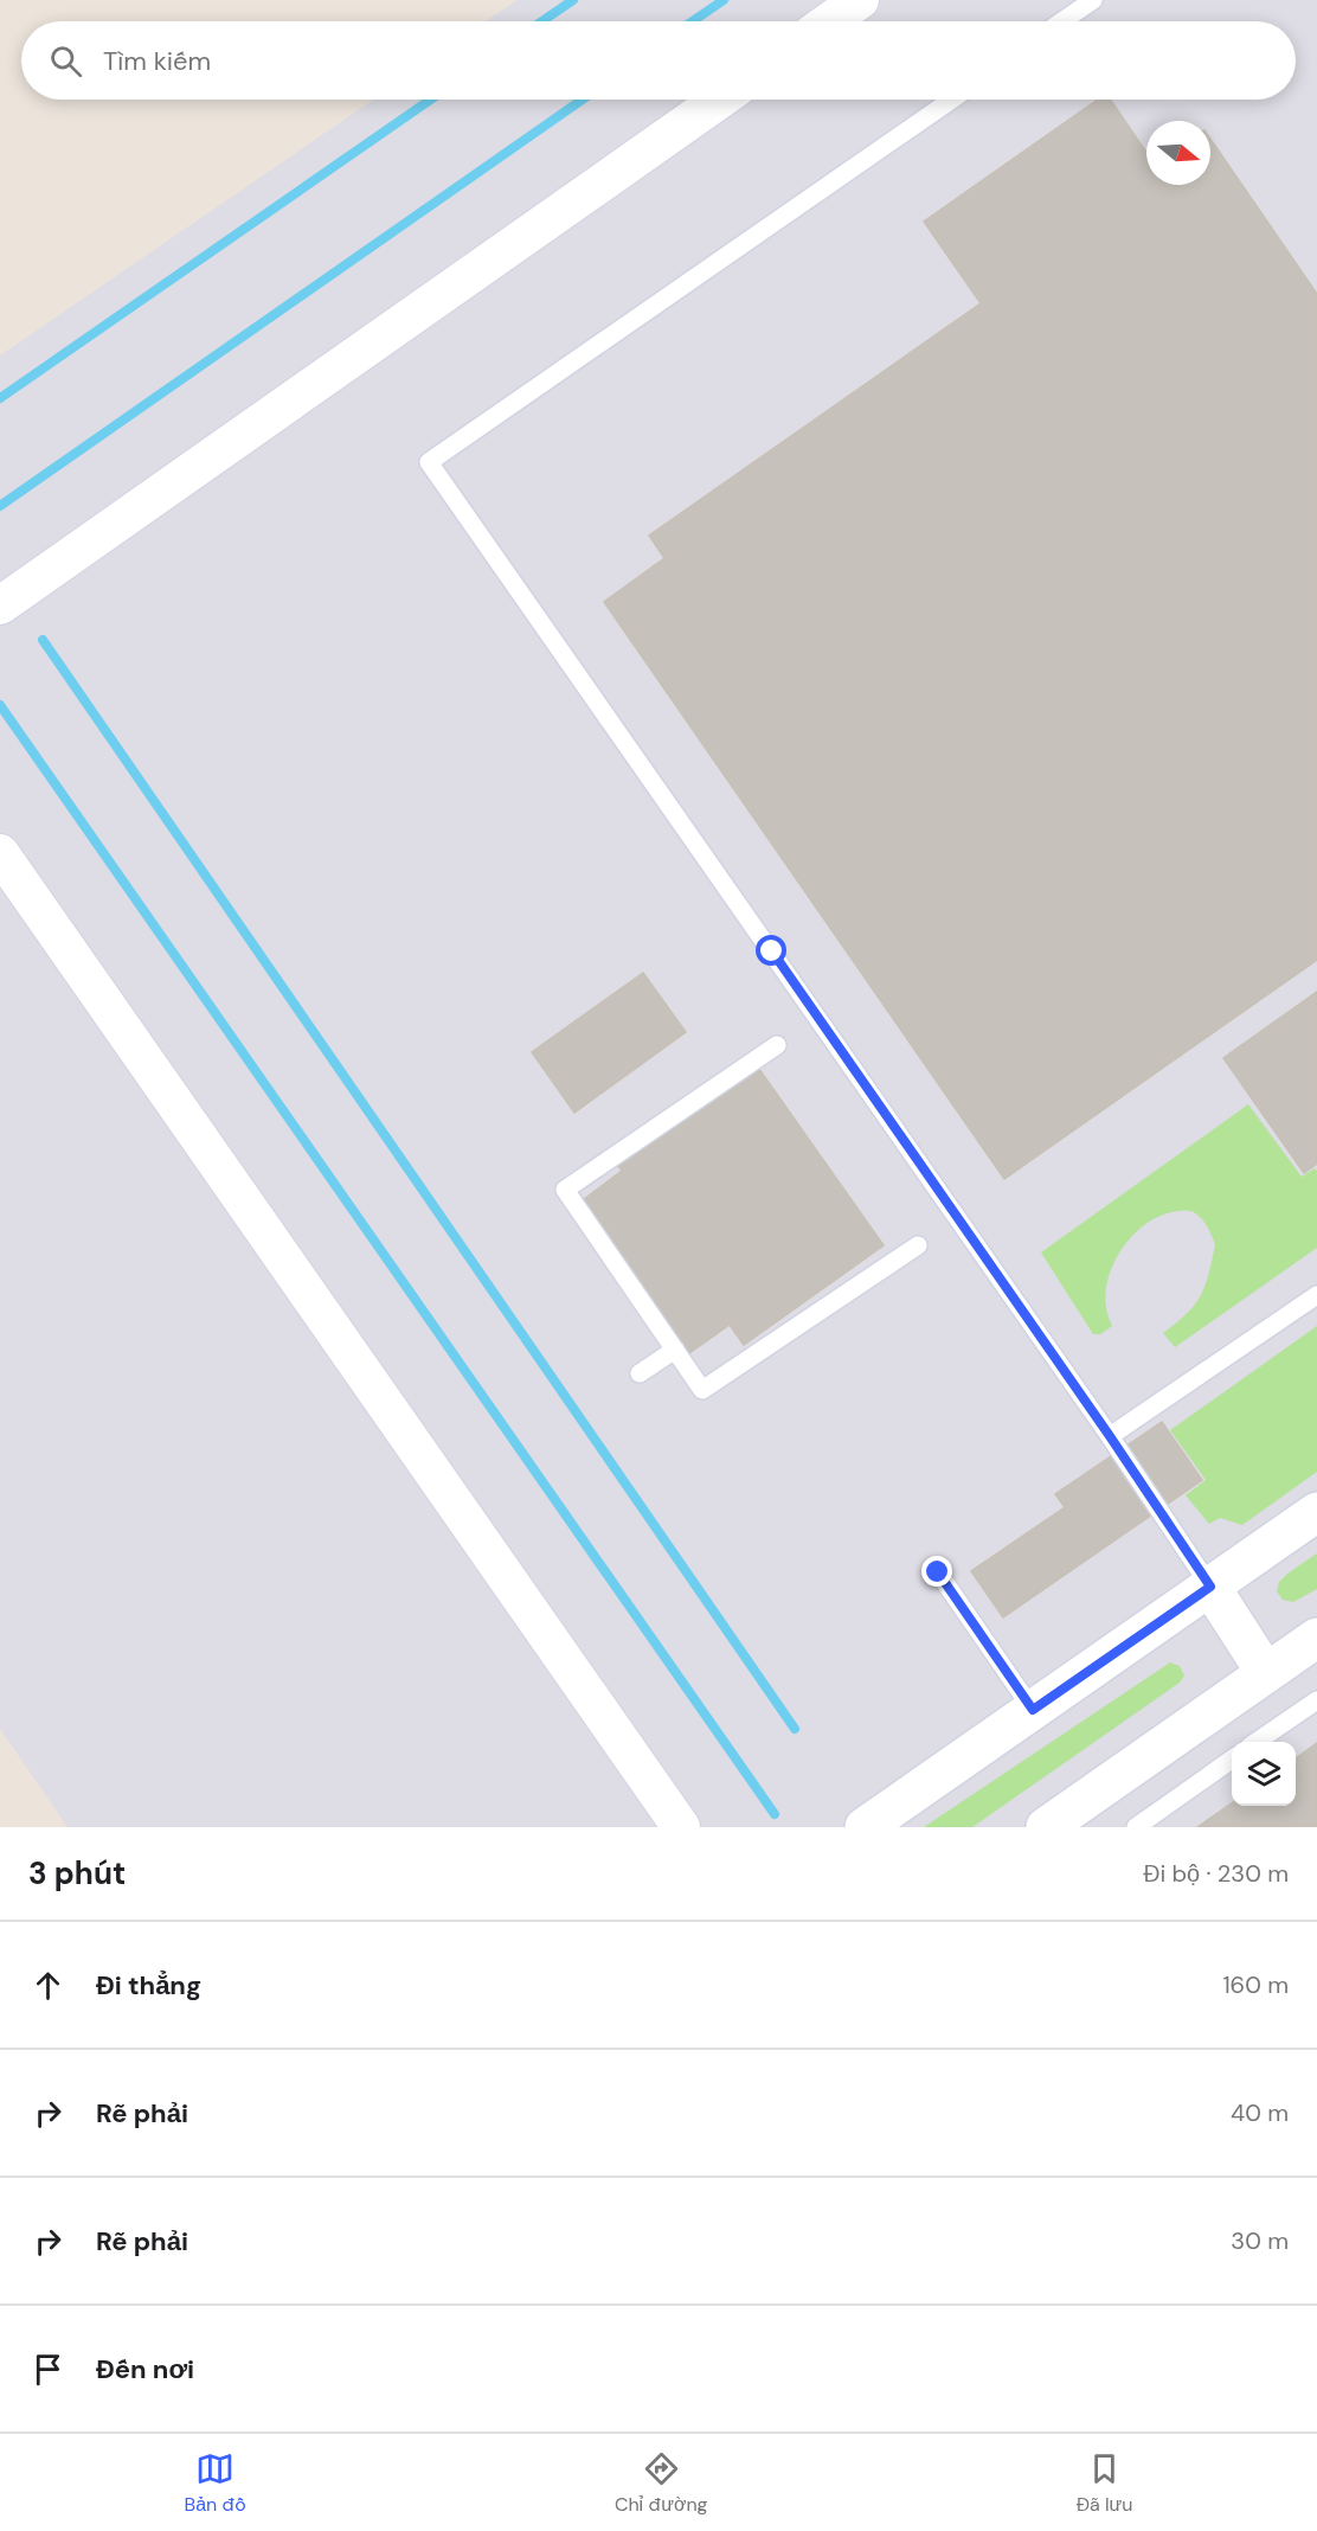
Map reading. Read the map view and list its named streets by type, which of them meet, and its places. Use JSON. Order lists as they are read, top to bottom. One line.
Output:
{"north":"right","page":{"search":"Tìm kiếm","heading":["3 phút","Đi bộ · 230 m"],"list":[["Đi thẳng","160 m"],["Rẽ phải","40 m"],["Rẽ phải","30 m"],"Đến nơi"],"nav":["Bản đồ","Chỉ đường","Đã lưu"]}}
